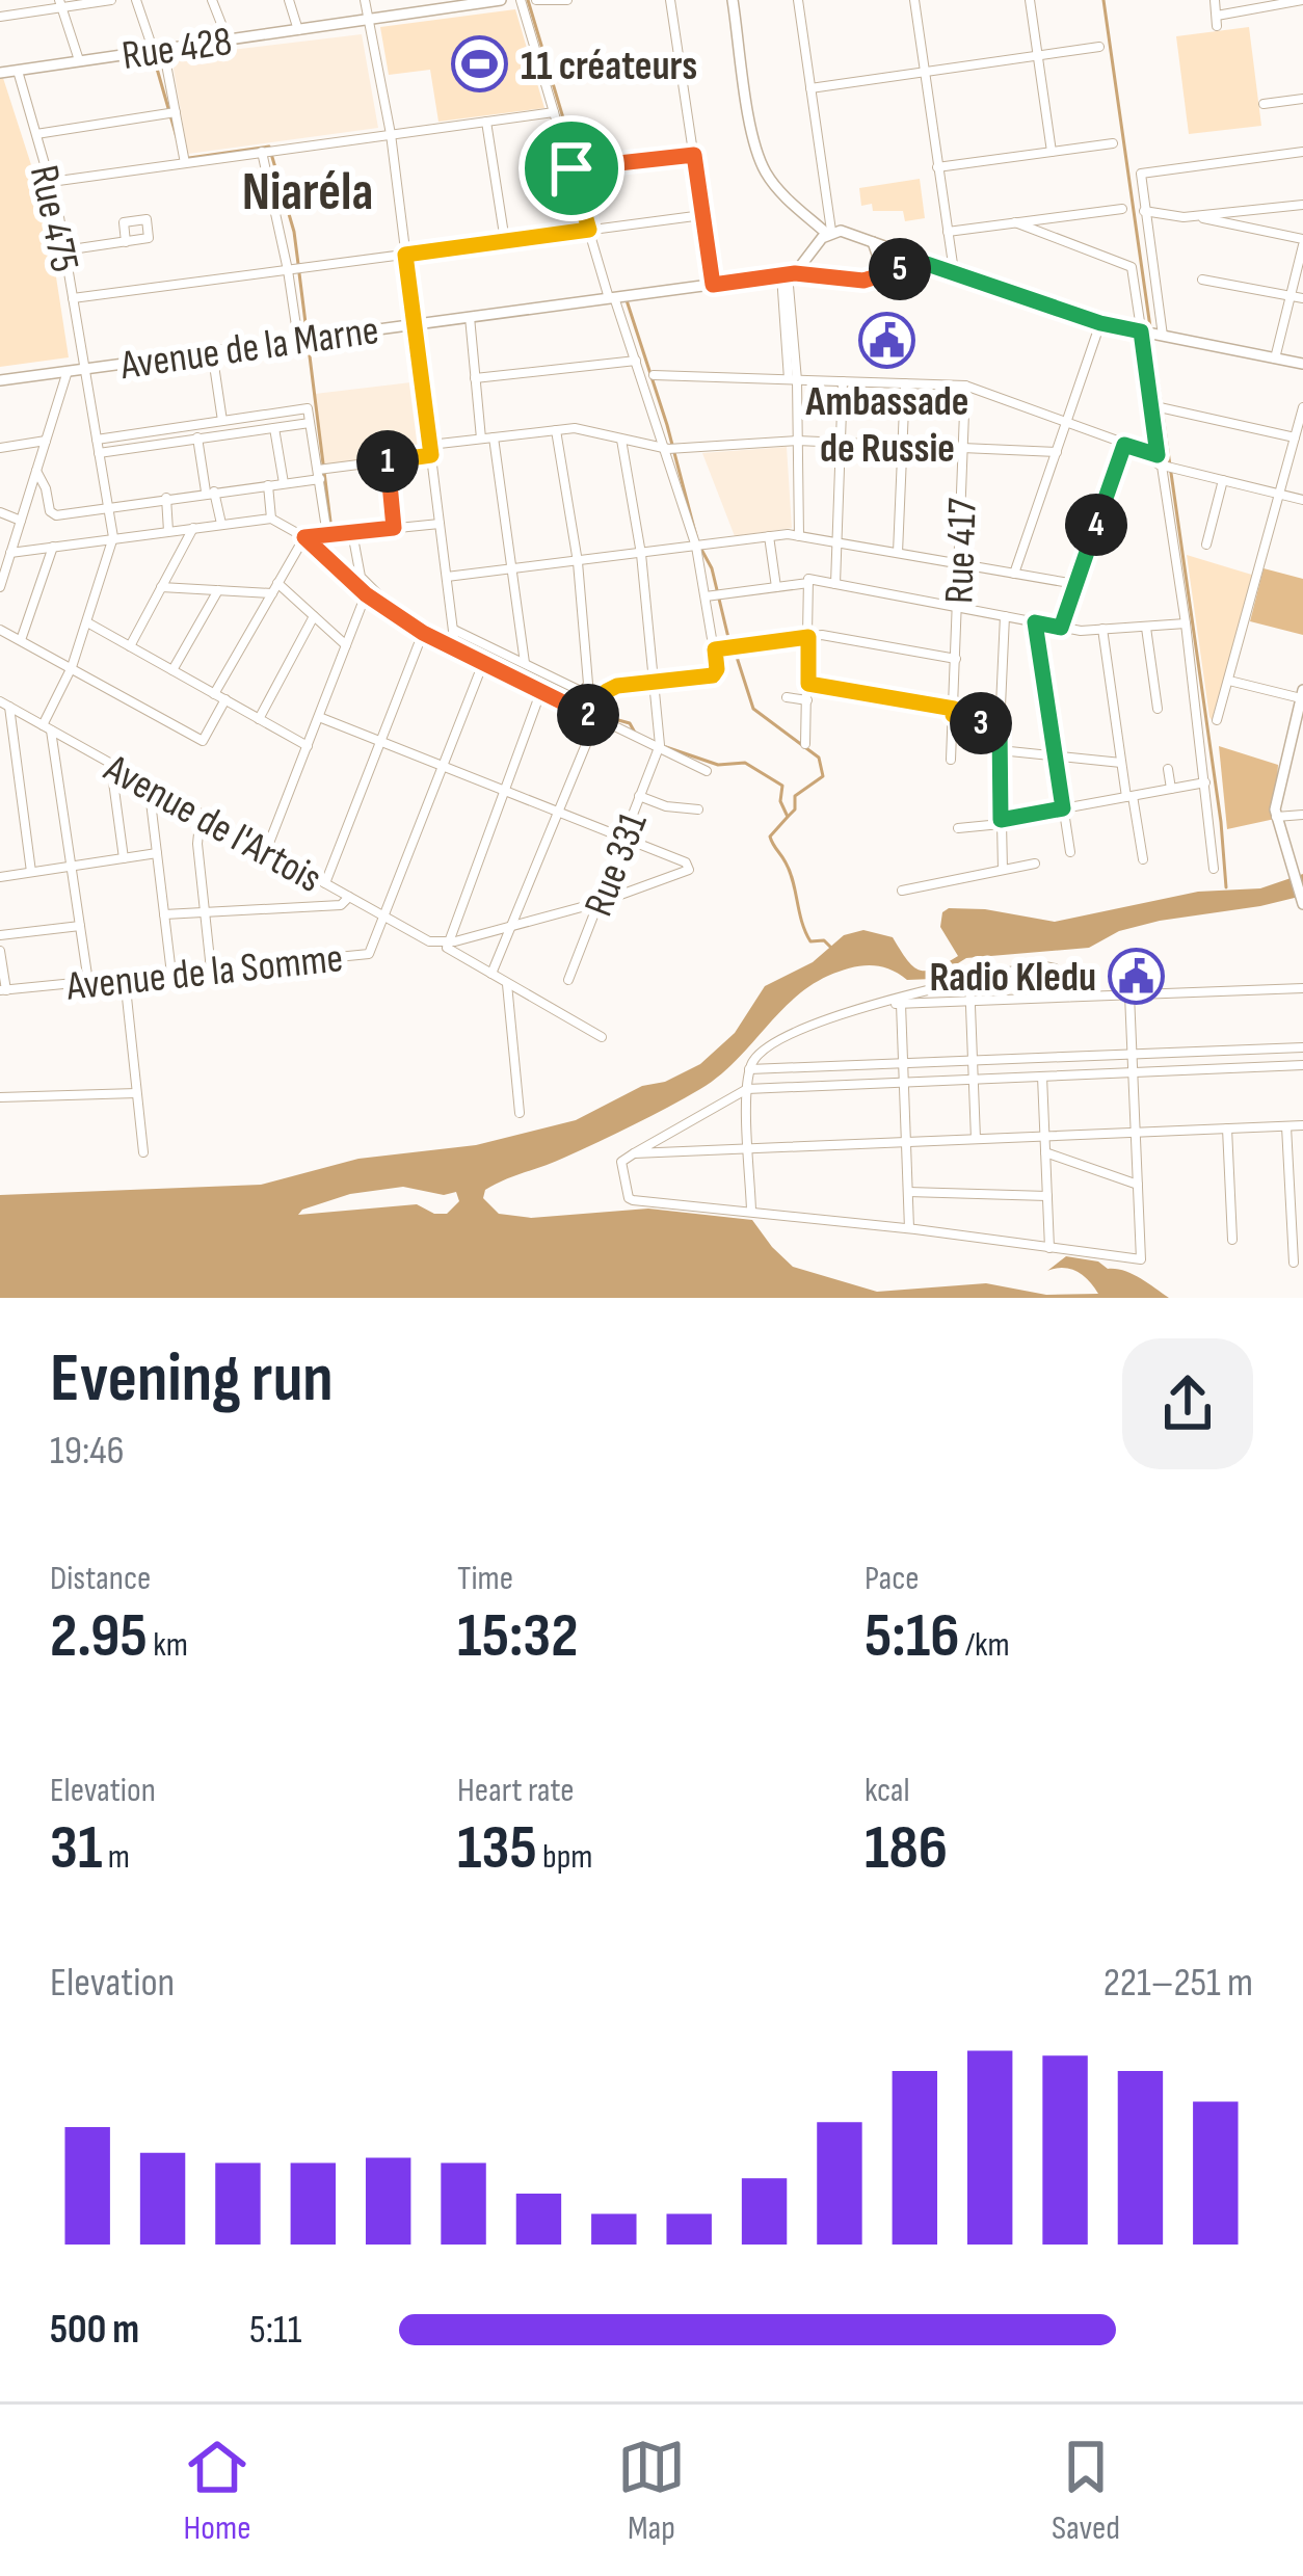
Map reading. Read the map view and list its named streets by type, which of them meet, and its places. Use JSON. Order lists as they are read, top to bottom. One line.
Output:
{"streets":{"street":["Rue 428","Rue 475","Avenue de la Marne","Rue 417","Avenue de l'Artois","Rue 331","Avenue de la Somme"]},"crossings":[["Rue 428","Rue 475"],["Rue 475","Avenue de la Marne"],["Avenue de l'Artois","Avenue de la Somme"]],"districts":["Niaréla"],"places":{"sports":["11 créateurs"],"public building":["Ambassade de Russie","Radio Kledu"]},"page":{"pins":["5","1","4","2","3"],"heading":["Evening run","19:46"],"stats":[["Distance","2.95 km"],["Time","15:32"],["Pace","5:16 /km"],["Elevation","31 m"],["Heart rate","135 bpm"],["kcal","186"]],"chart":["Elevation","221–251 m"],"list":[{"name":"500 m","note":"5:11"}],"tabs":["Home","Map","Saved"]}}
